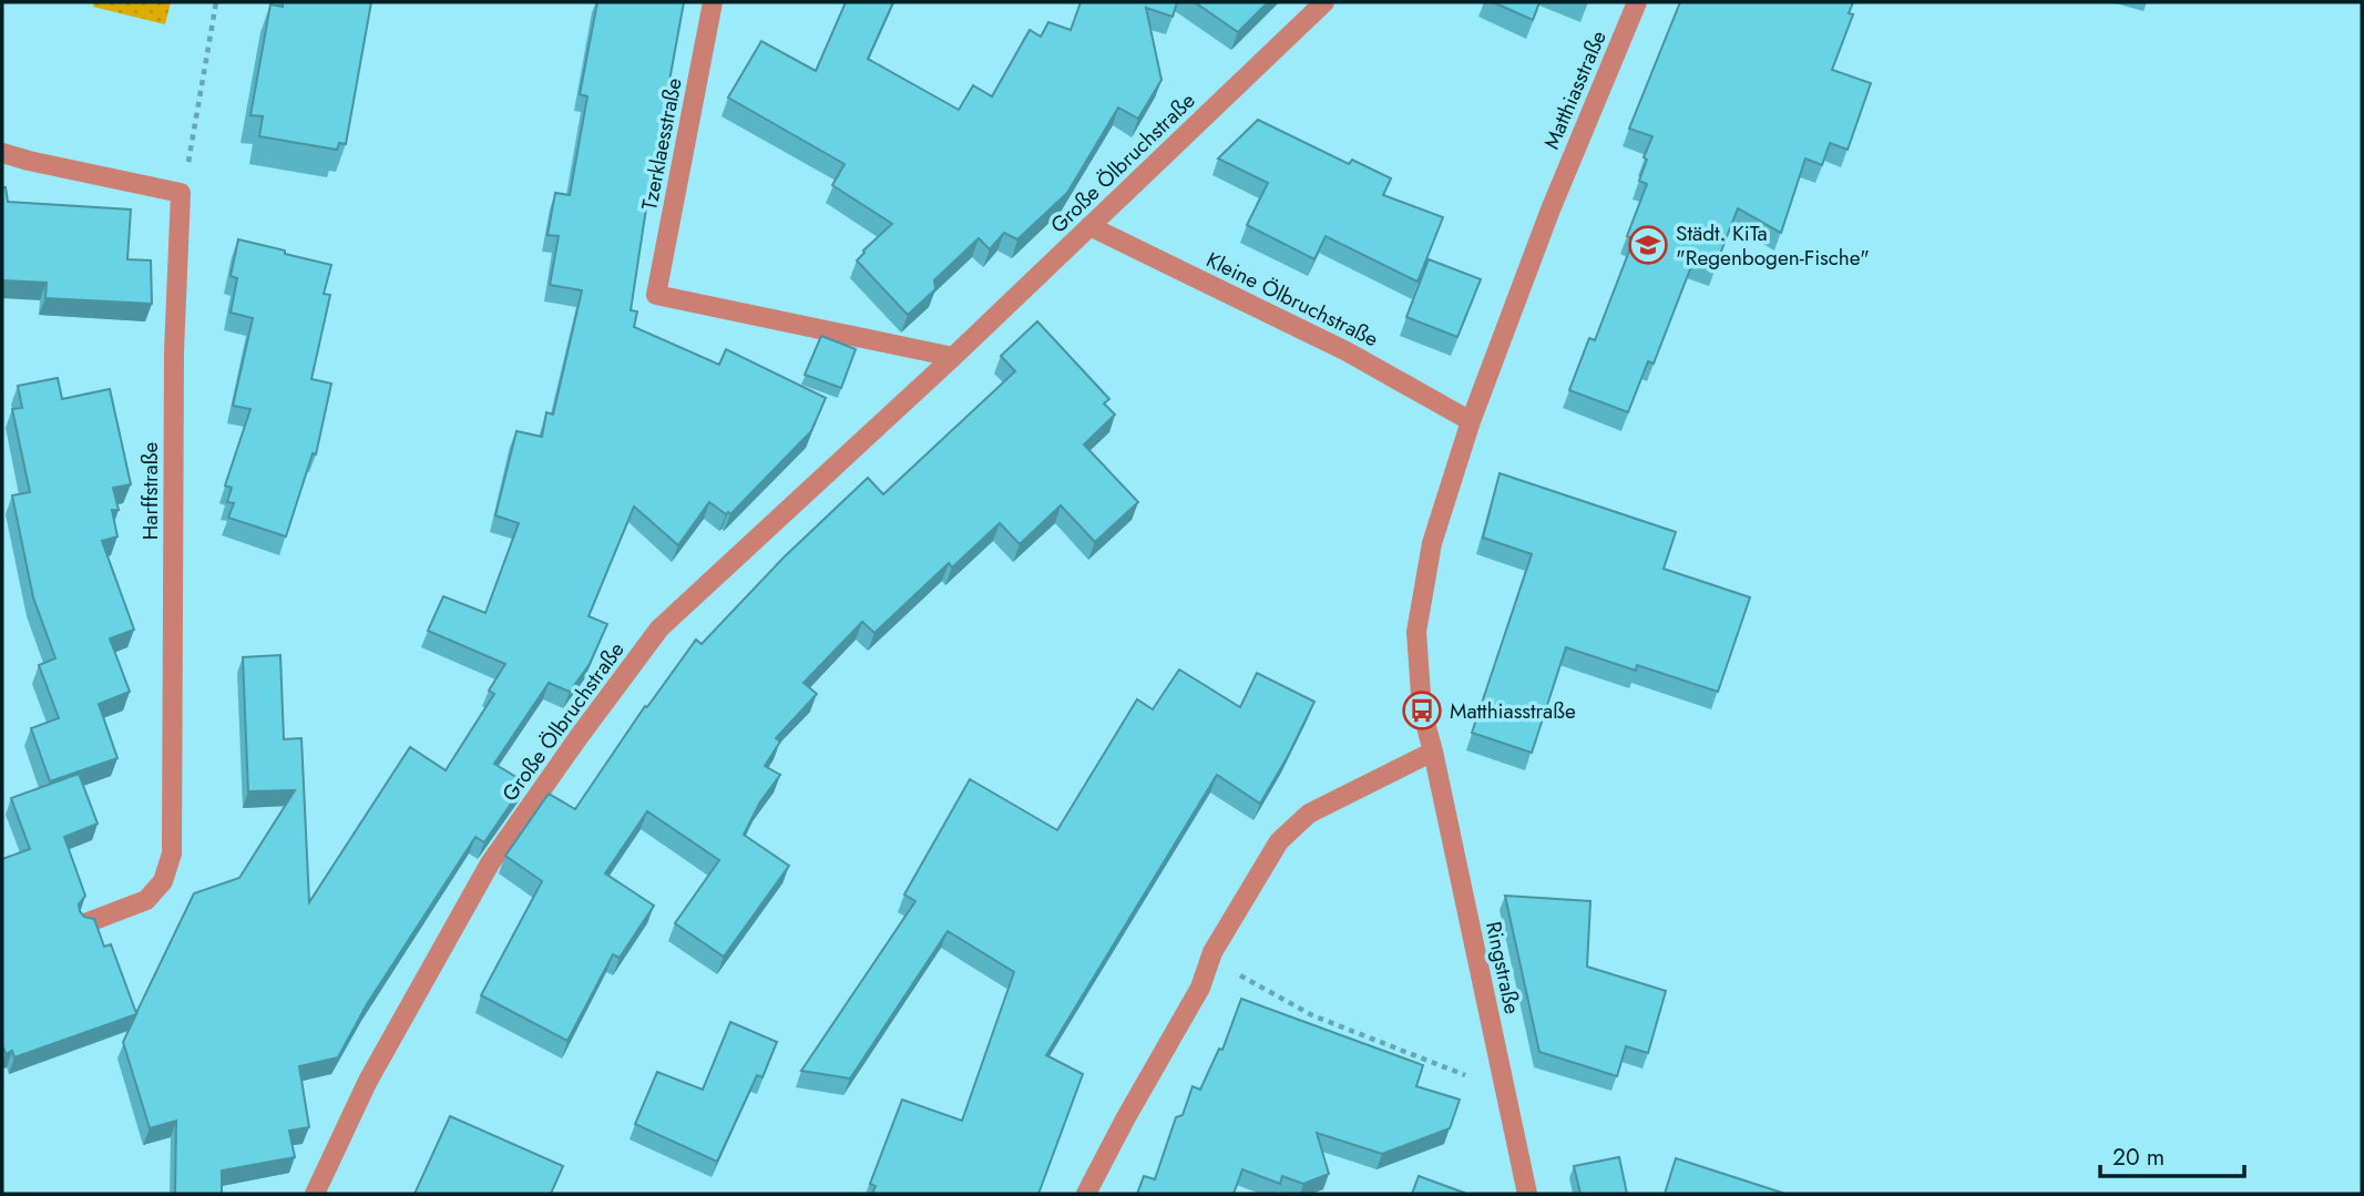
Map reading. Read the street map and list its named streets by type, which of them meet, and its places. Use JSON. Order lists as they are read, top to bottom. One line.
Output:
{"streets":{"street":["Matthiasstraße","Tzerklaesstraße","Große Ölbruchstraße","Kleine Ölbruchstraße","Harffstraße","Ringstraße"]},"crossings":[["Matthiasstraße","Kleine Ölbruchstraße"],["Matthiasstraße","Ringstraße"],["Tzerklaesstraße","Große Ölbruchstraße"],["Große Ölbruchstraße","Kleine Ölbruchstraße"]],"places":{"school or university":["Städt. KiTa \"Regenbogen-Fische\""],"bus stop":["Matthiasstraße"]},"scale_bar":"20 m"}
